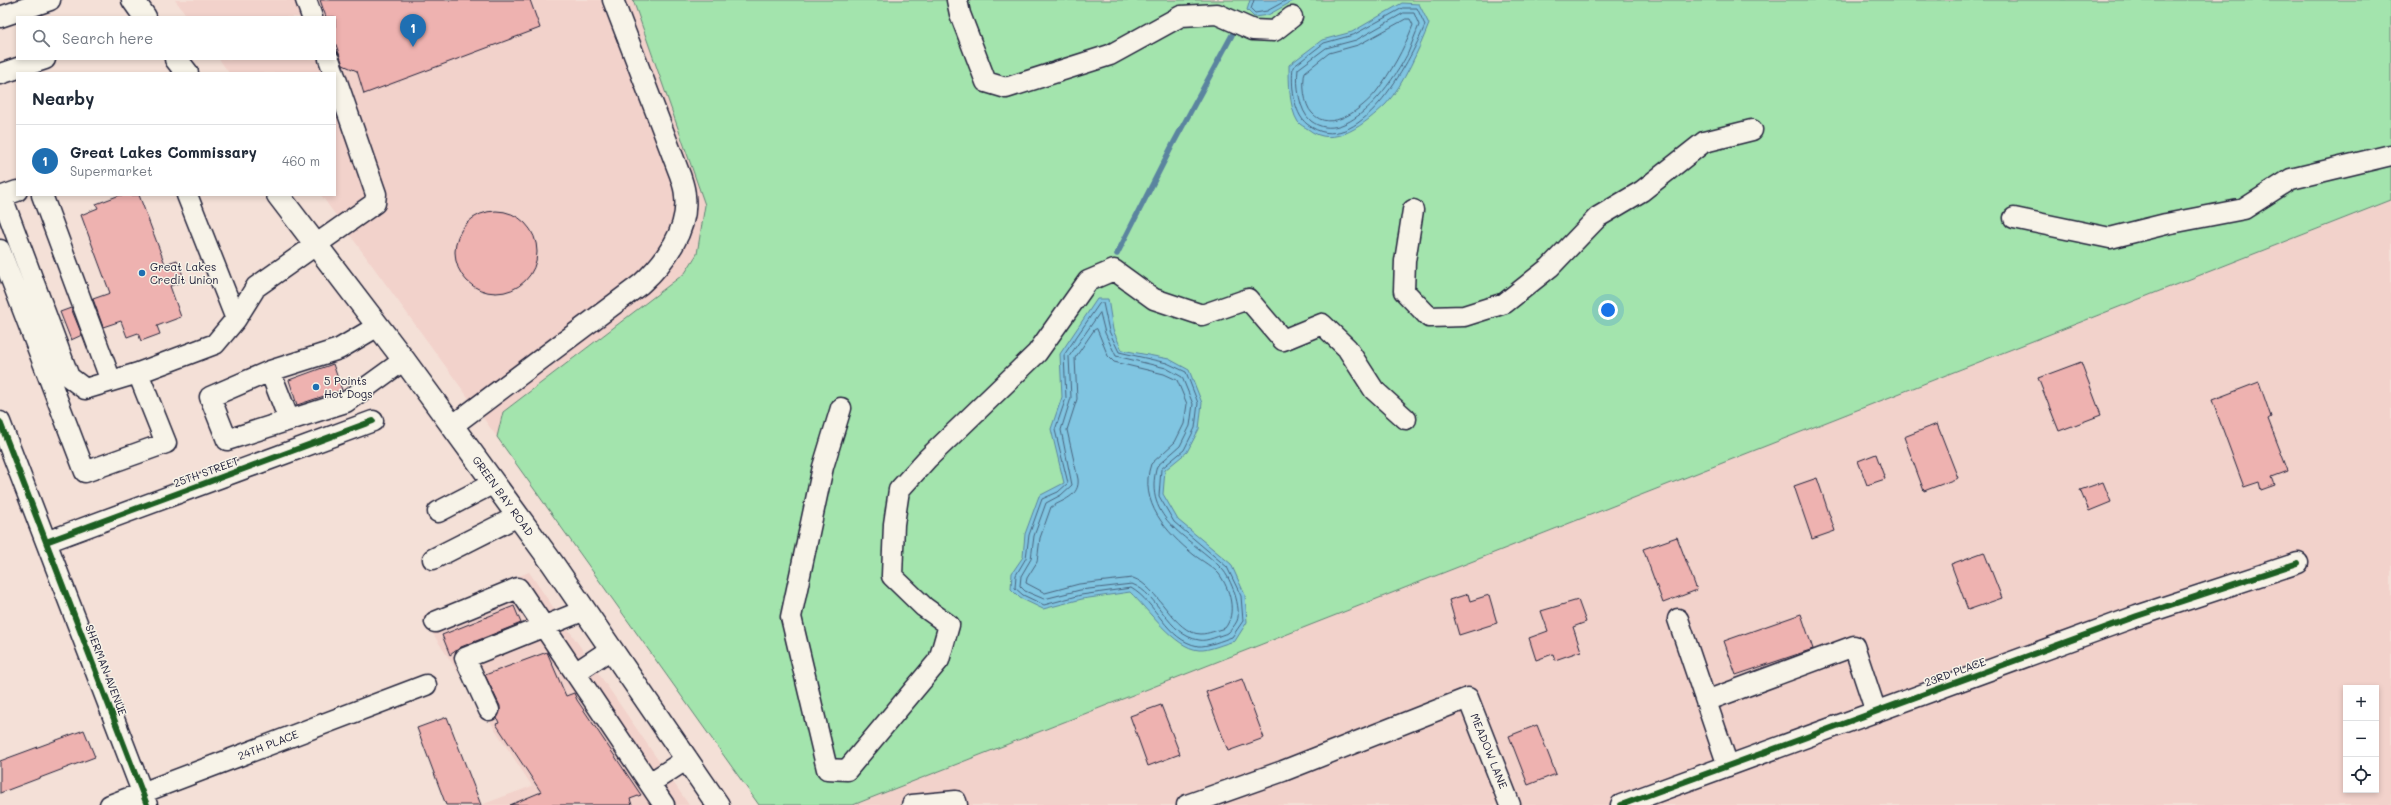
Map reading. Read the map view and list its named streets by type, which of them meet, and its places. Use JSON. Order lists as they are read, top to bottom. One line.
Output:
{"streets":{"main road":["GREEN BAY ROAD"],"street":["25TH STREET","SHERMAN AVENUE","23RD PLACE","24TH PLACE","MEADOW LANE"]},"crossings":[["25TH STREET","SHERMAN AVENUE"],["SHERMAN AVENUE","24TH PLACE"]],"places":["Great Lakes Credit Union","5 Points Hot Dogs"],"page":{"pins":"1","search":"Search here","heading":"Nearby","list":[{"mark":"1","name":"Great Lakes Commissary","note":"Supermarket","value":"460 m"}],"map_buttons":["+","−"]}}
